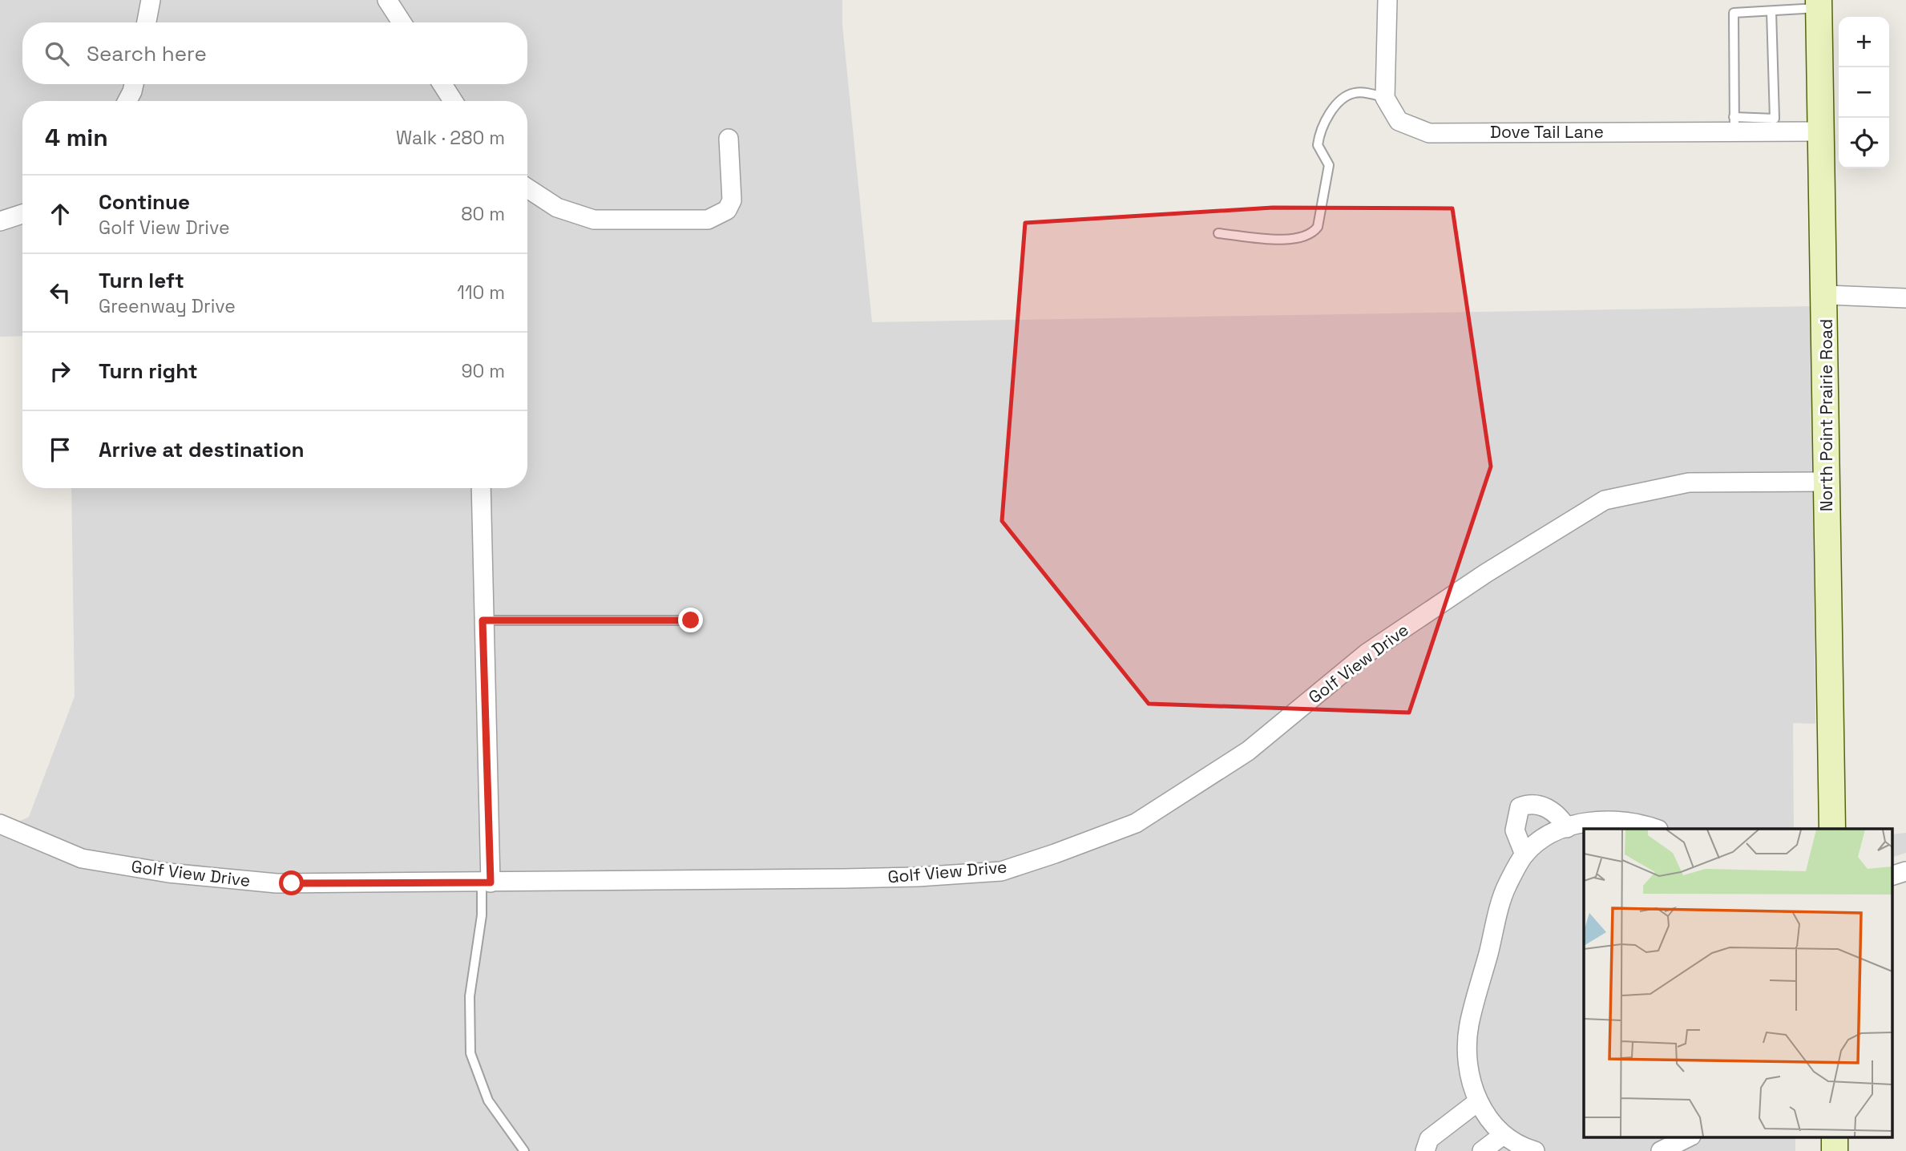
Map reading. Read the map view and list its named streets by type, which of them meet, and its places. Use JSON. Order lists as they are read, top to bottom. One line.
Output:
{"streets":{"street":["Dove Tail Lane","North Point Prairie Road","Golf View Drive"]},"crossings":[["Dove Tail Lane","North Point Prairie Road"],["North Point Prairie Road","Golf View Drive"]],"page":{"map_buttons":["+","−"],"search":"Search here","heading":["4 min","Walk · 280 m"],"list":[["Continue","Golf View Drive","80 m"],["Turn left","Greenway Drive","110 m"],["Turn right","90 m"],"Arrive at destination"]}}
